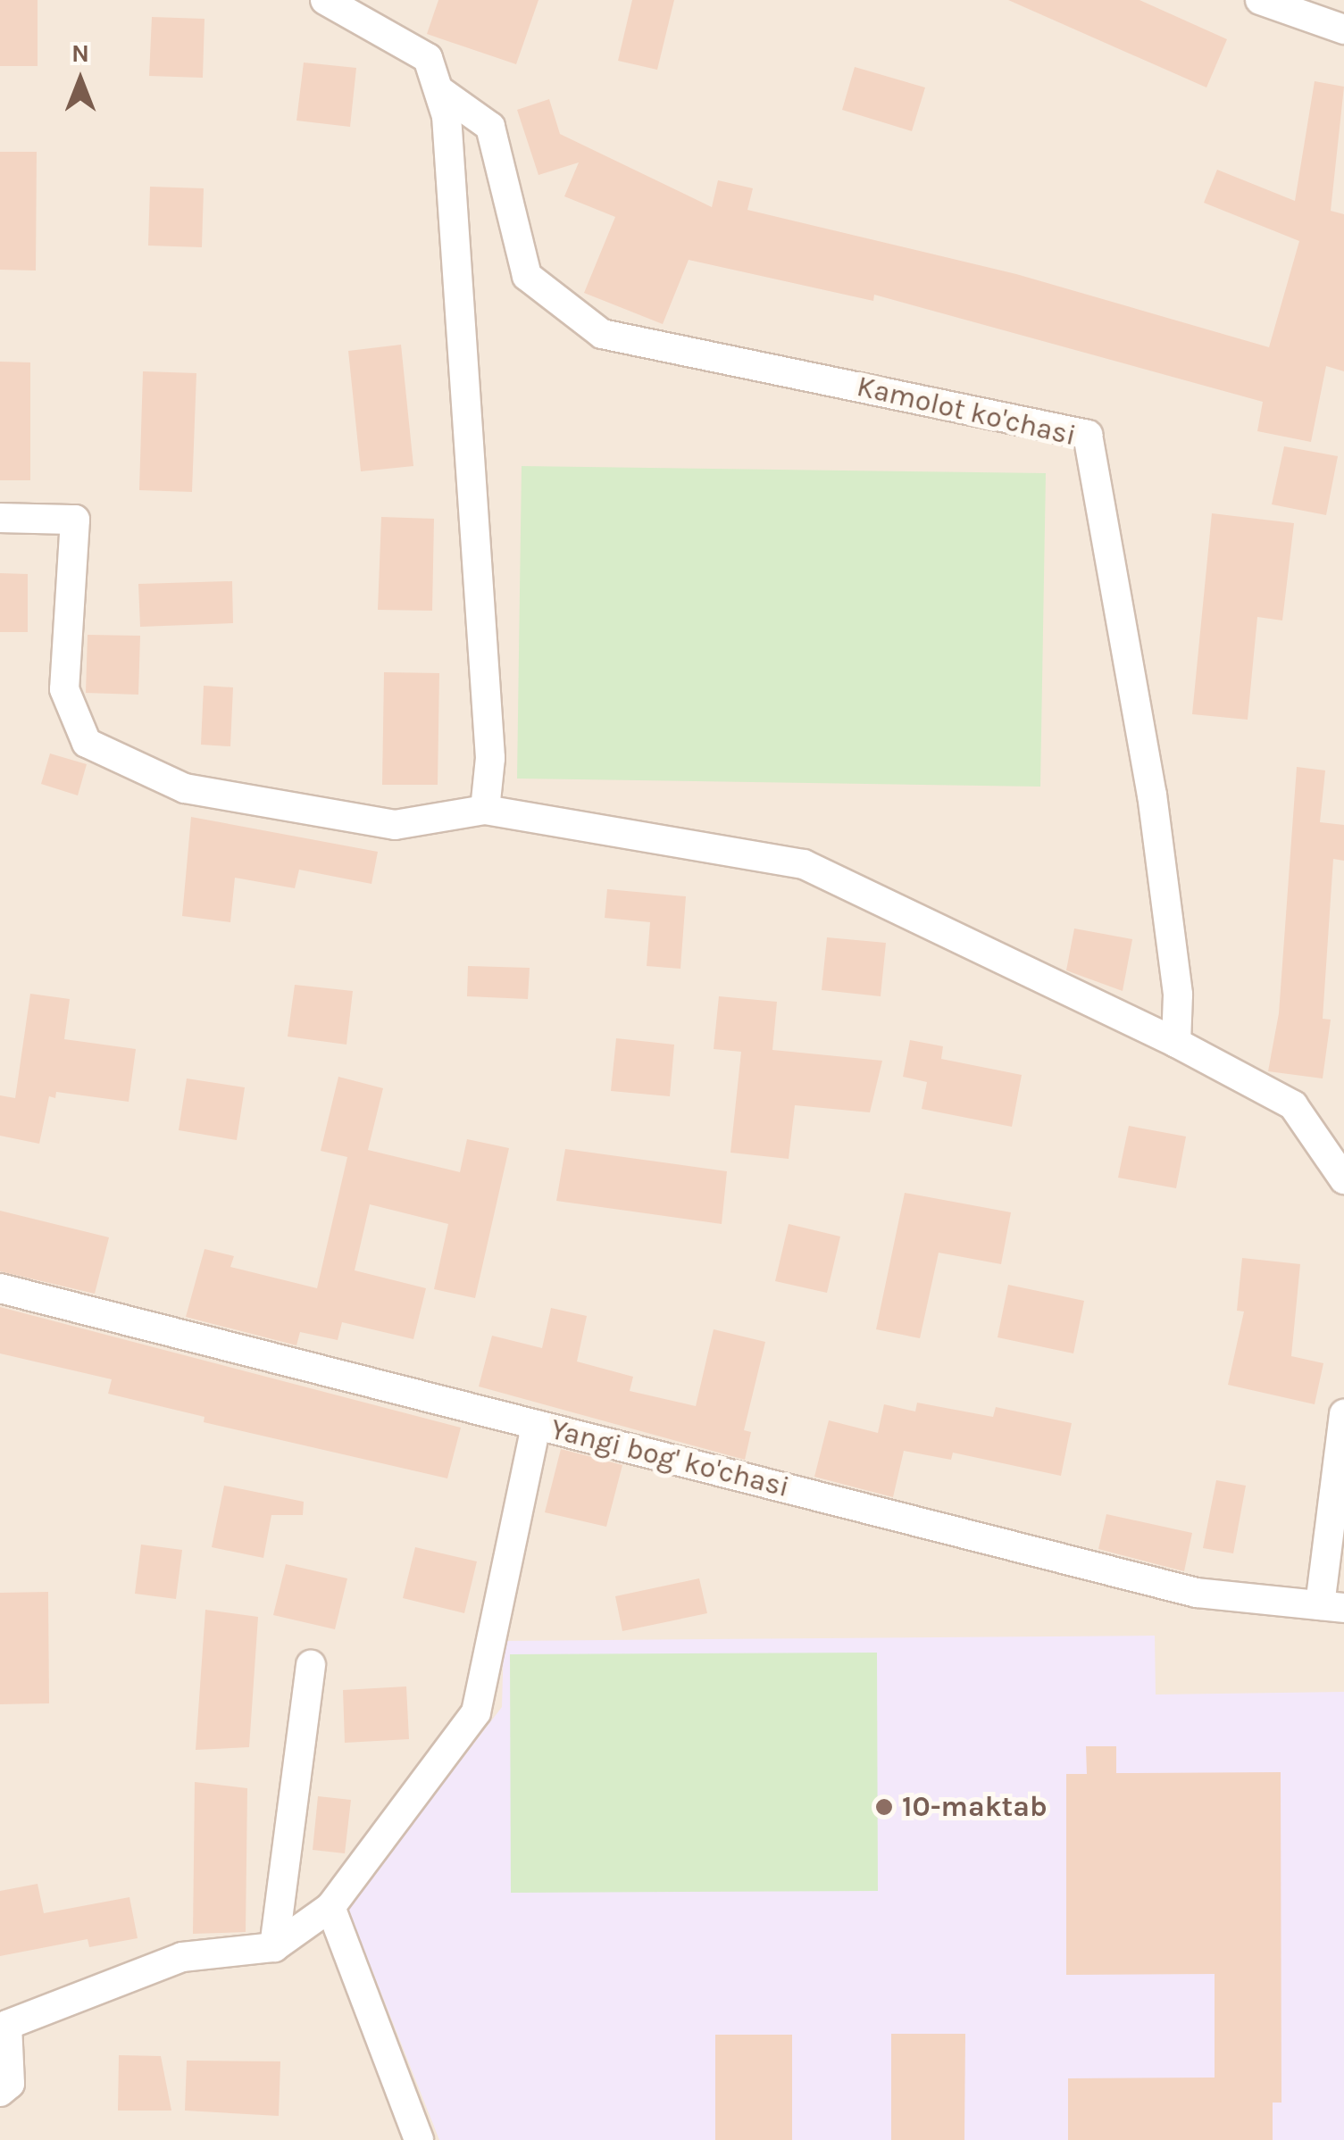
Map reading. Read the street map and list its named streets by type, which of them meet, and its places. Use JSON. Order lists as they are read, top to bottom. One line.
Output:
{"streets":{"street":["Kamolot ko'chasi","Yangi bog' ko'chasi"]},"places":["10-maktab"],"north":"top"}
